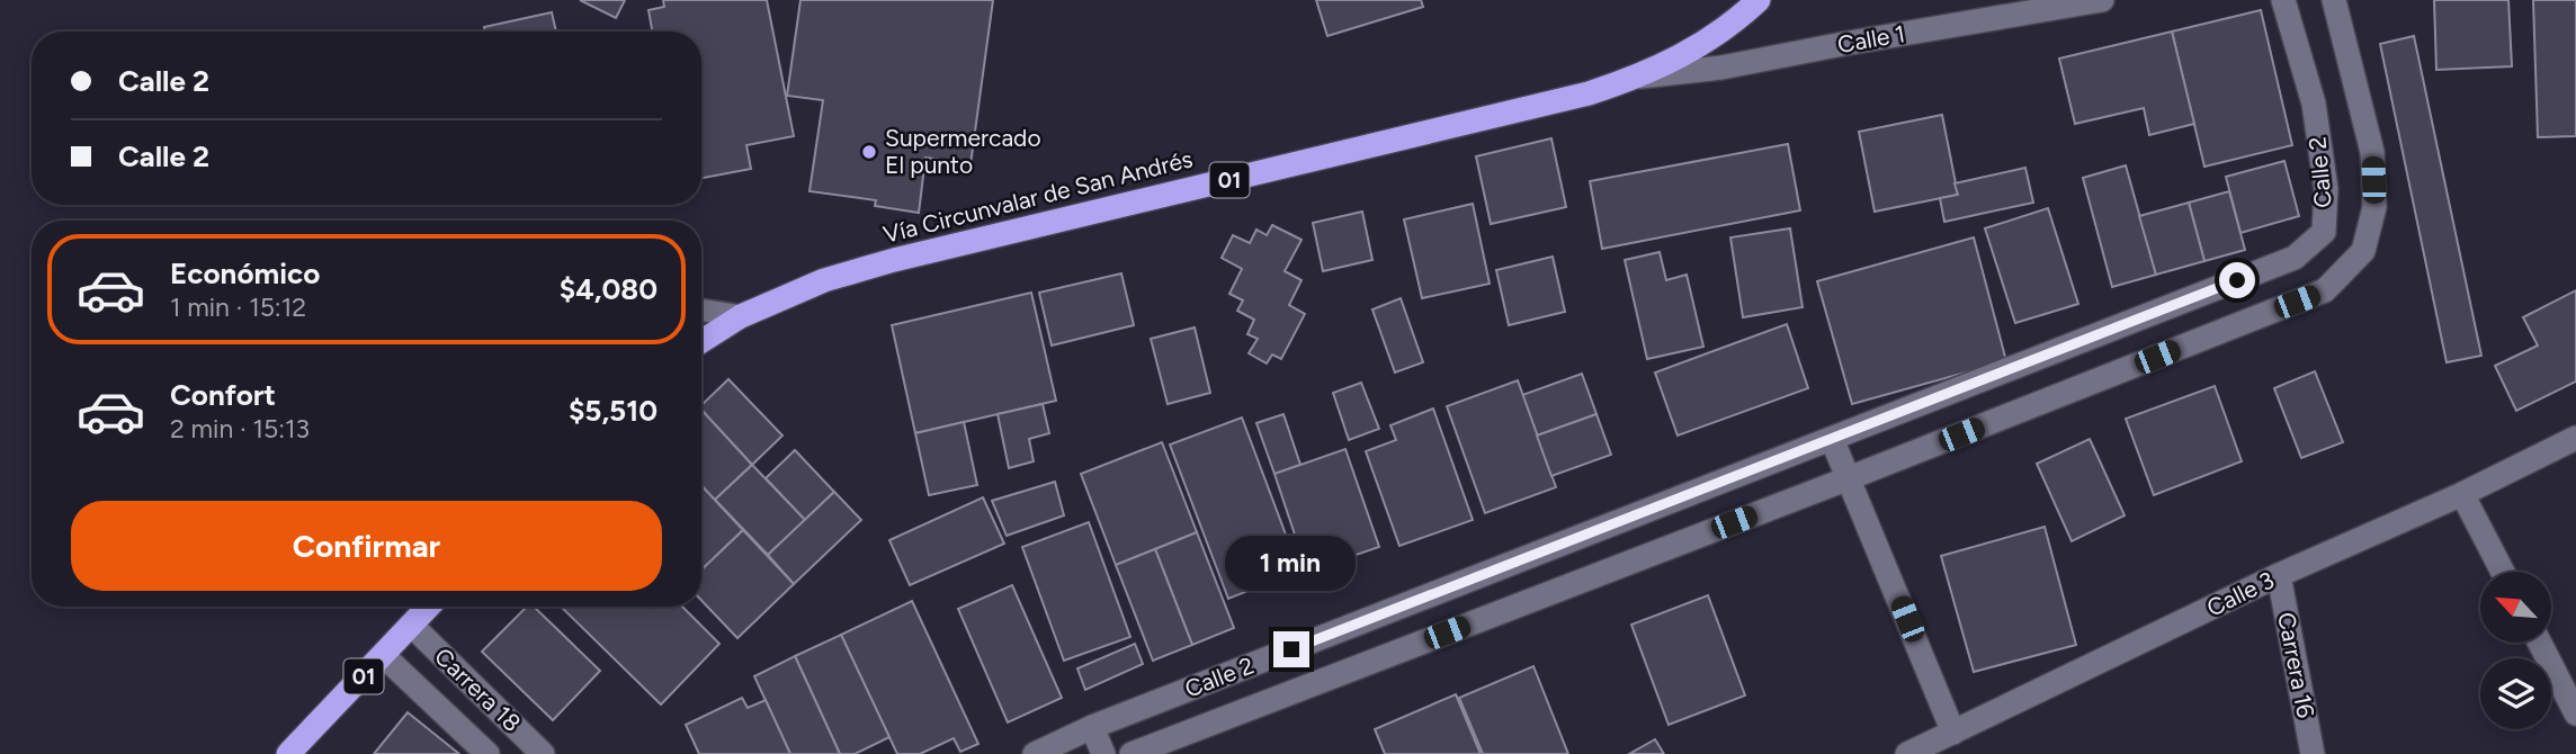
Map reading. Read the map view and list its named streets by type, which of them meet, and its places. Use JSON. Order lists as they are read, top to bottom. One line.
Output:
{"streets":{"highway":["01","Vía Circunvalar de San Andrés"],"street":["Calle 1","Calle 2","Calle 3","Carrera 16","Carrera 18"]},"crossings":[["Calle 1","Vía Circunvalar de San Andrés"],["01","Carrera 18"],["Calle 3","Carrera 16"]],"places":["Supermercado El punto"],"north":"top left","page":{"banner":["Calle 2","Calle 2"],"list":[{"name":"Económico","note":"1 min · 15:12","value":"$4,080"},{"name":"Confort","note":"2 min · 15:13","value":"$5,510"}],"buttons":"Confirmar","bubble":"1 min"}}
